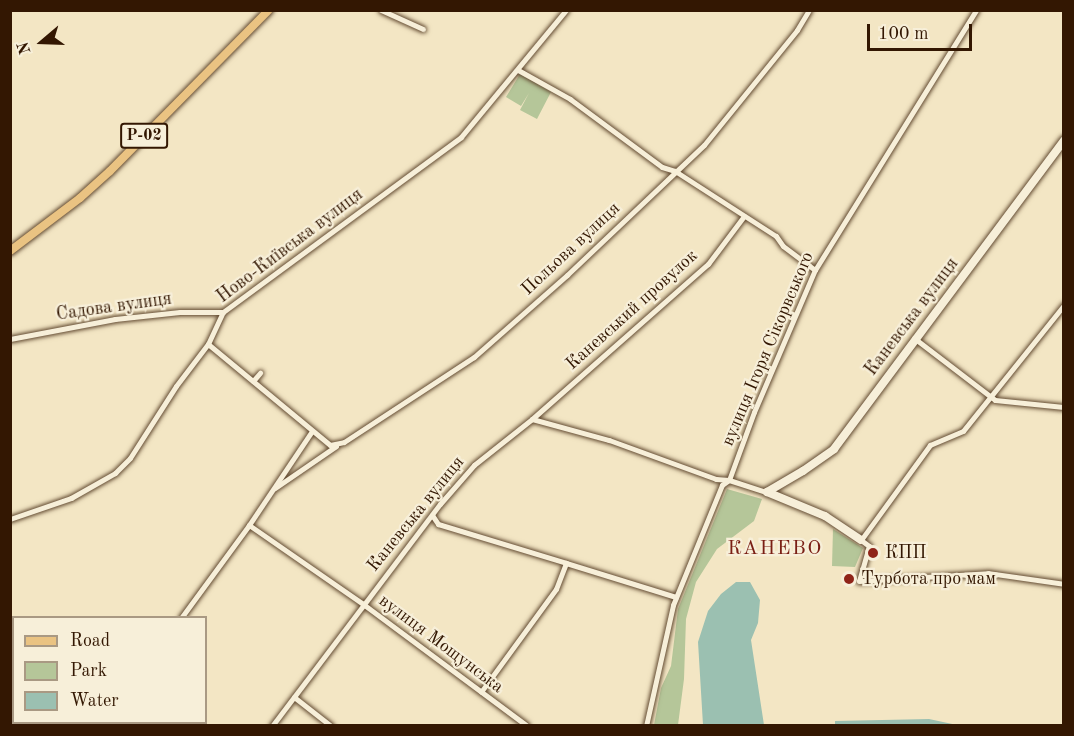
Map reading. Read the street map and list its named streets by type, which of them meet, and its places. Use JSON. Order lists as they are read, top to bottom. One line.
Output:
{"streets":{"main road":["Р-02"],"street":["Ново-Київська вулиця","Польова вулиця","Садова вулиця","Каневський провулок","Каневська вулиця","вулиця Ігоря Сікорвського","вулиця Мощунська"]},"crossings":[["Ново-Київська вулиця","Садова вулиця"],["Каневський провулок","Каневська вулиця"],["Каневська вулиця","вулиця Мощунська"]],"districts":["КАНЕВО"],"places":["КПП","Турбота про мам"],"legend":["Road","Park","Water"],"scale_bar":"100 m","north":"left"}
